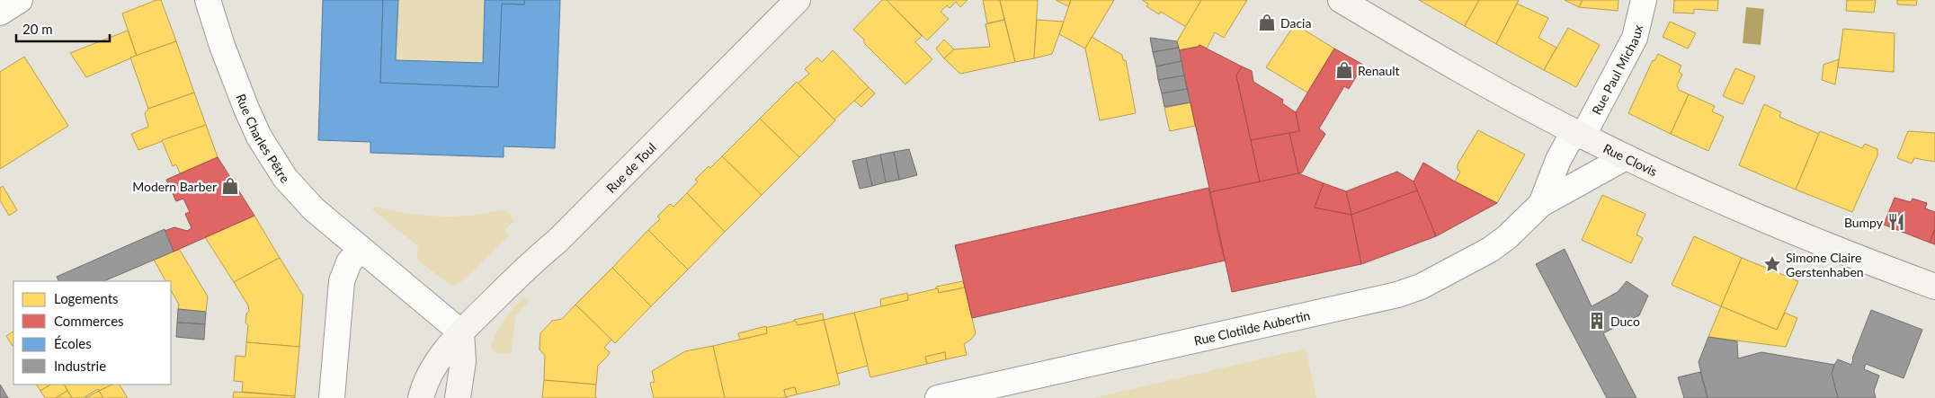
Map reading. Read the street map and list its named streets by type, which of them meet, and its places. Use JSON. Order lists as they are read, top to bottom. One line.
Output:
{"streets":{"main road":["Rue Clovis","Rue de Toul"],"street":["Rue Paul Michaux","Rue Charles Pêtre","Rue Clotilde Aubertin"]},"crossings":[["Rue Paul Michaux","Rue Clovis"],["Rue Paul Michaux","Rue Clotilde Aubertin"],["Rue Charles Pêtre","Rue de Toul"],["Rue Clovis","Rue Clotilde Aubertin"]],"places":{"shop":["Dacia","Renault","Modern Barber"],"restaurant":["Bumpy"],"place":["Simone Claire Gerstenhaben"],"building":["Duco"]},"legend":["Logements","Commerces","Écoles","Industrie"],"scale_bar":"20 m"}
